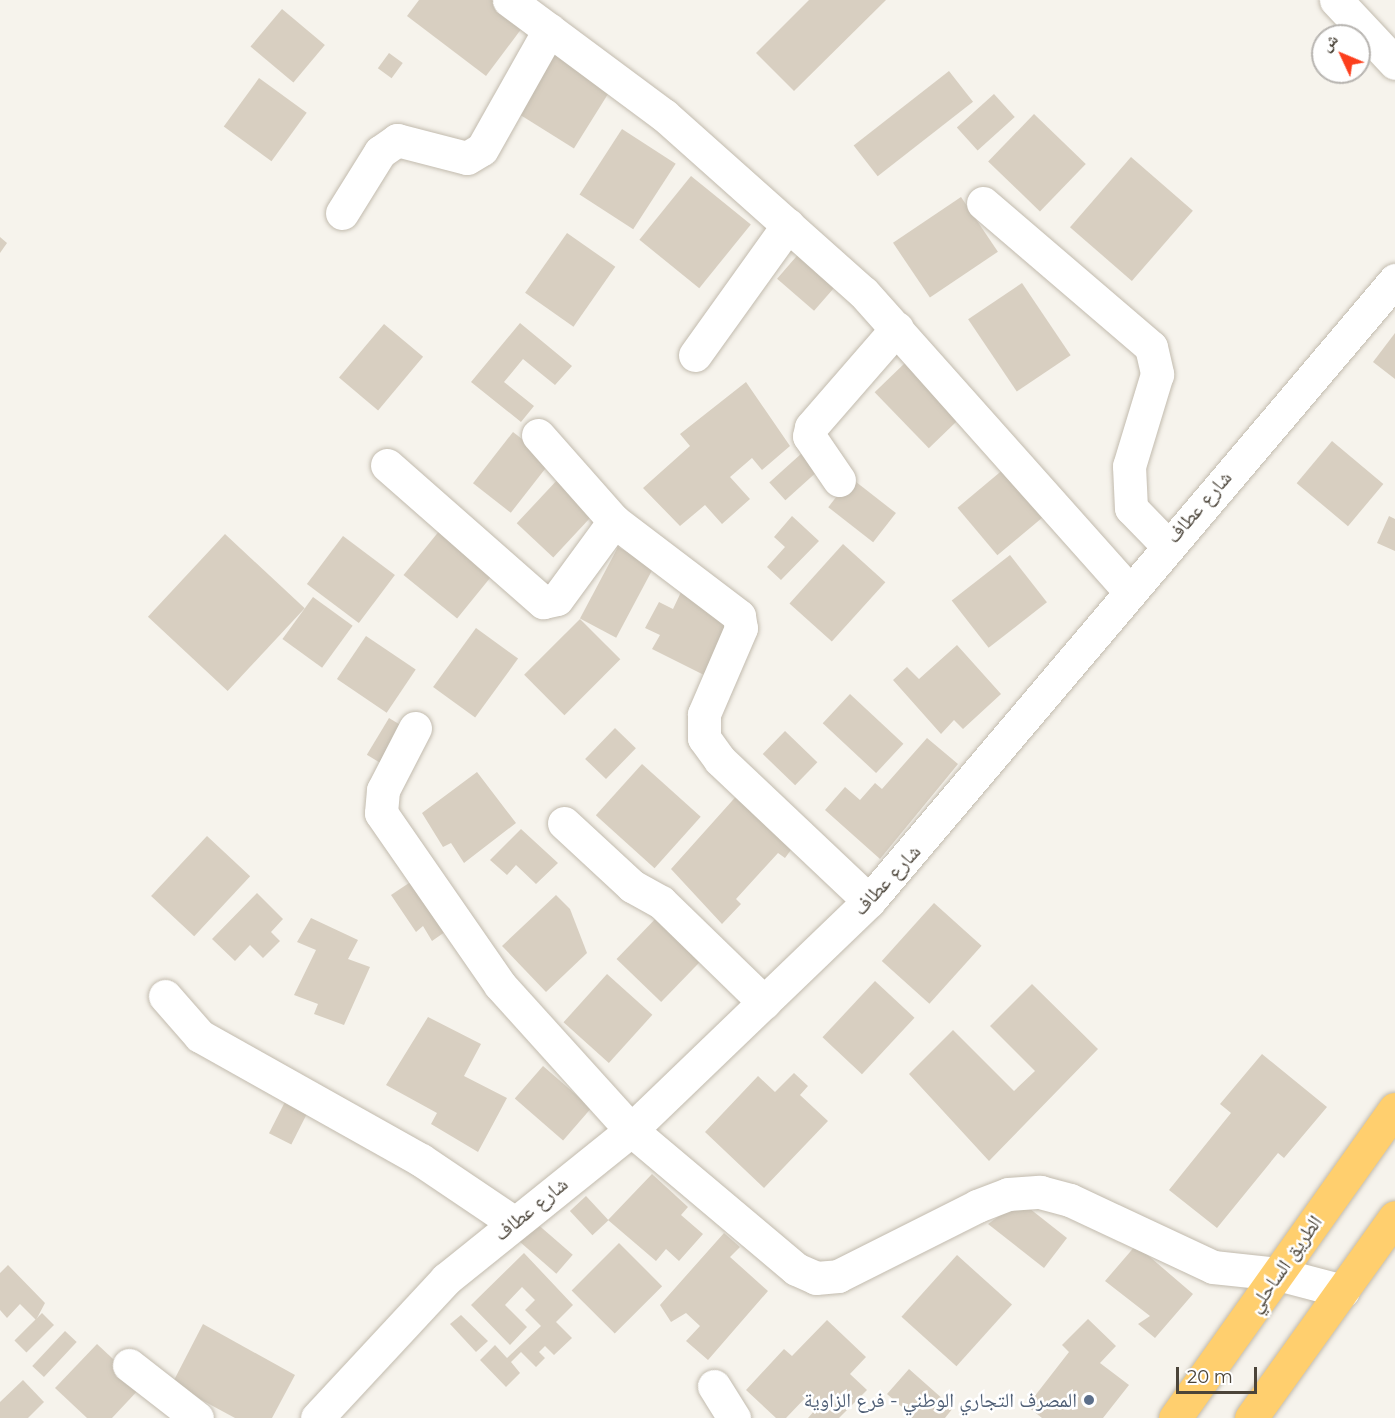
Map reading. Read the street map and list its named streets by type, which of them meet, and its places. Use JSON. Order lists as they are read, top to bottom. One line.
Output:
{"streets":{"highway":["الطريق الساحلي"],"street":["شارع عطاف"]},"places":["المصرف التجاري الوطني - فرع الزاوية"],"scale_bar":"20 m","north":"top left"}
